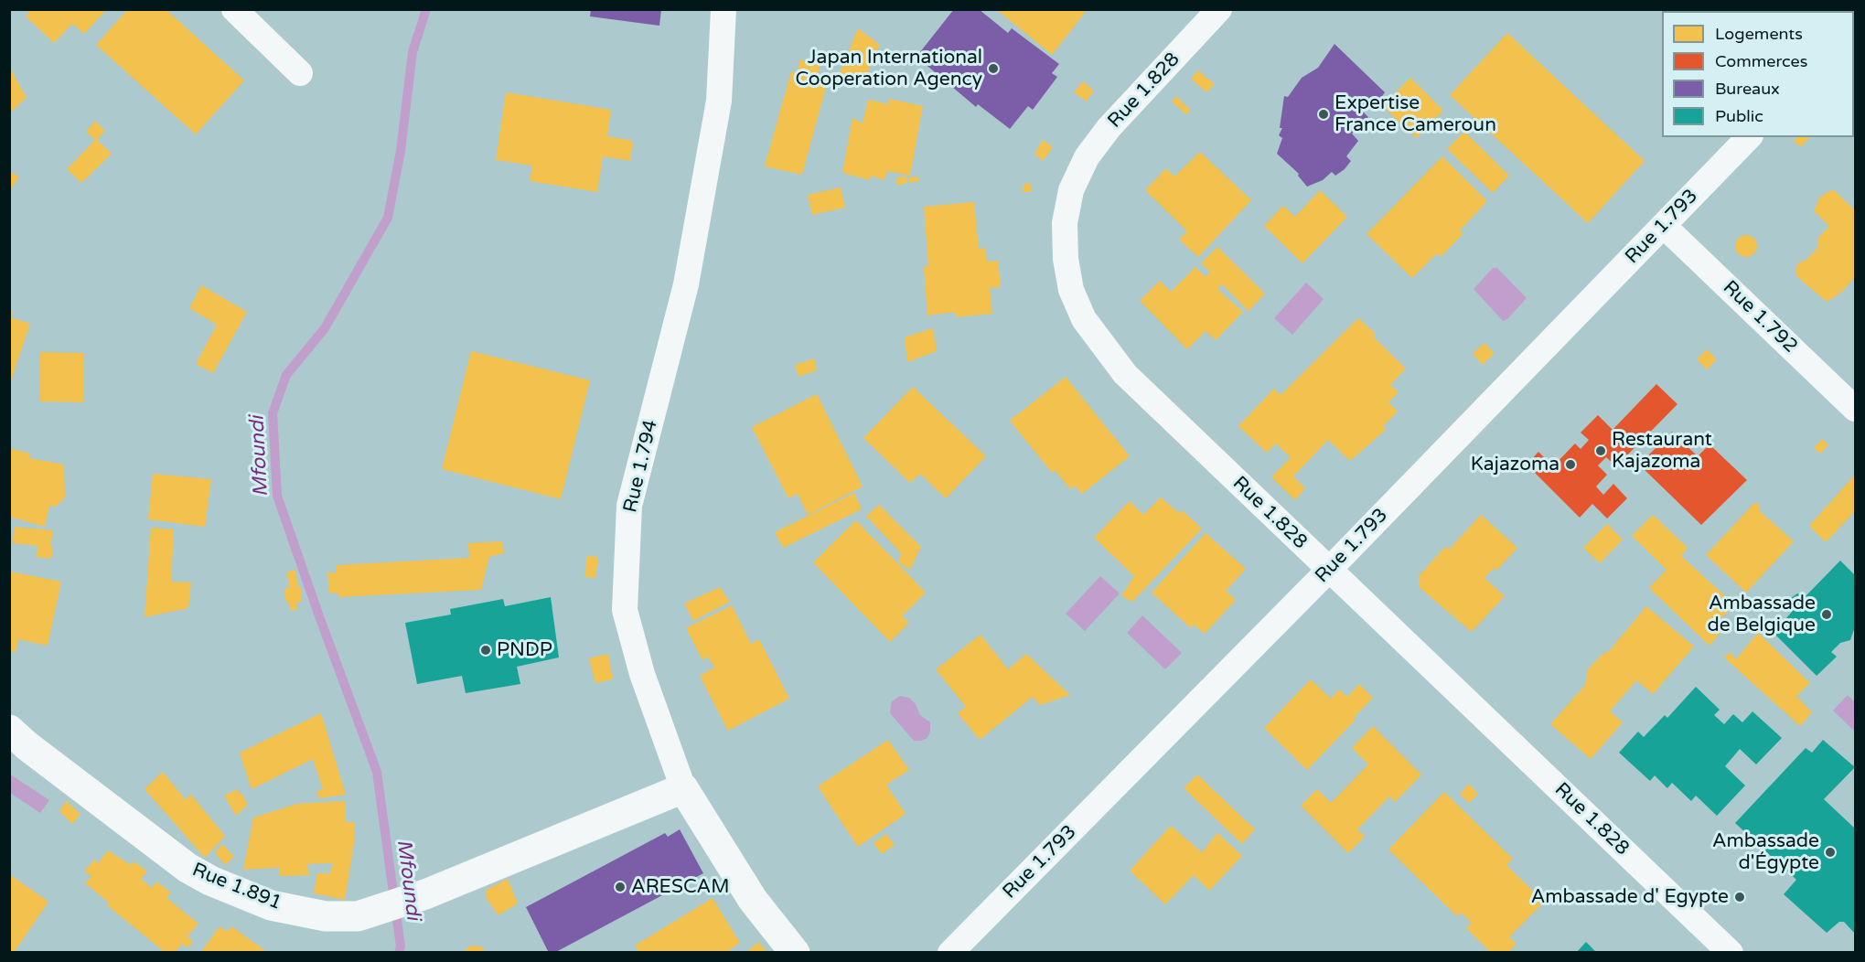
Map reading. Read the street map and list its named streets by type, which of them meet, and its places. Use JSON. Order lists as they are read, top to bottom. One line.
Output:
{"streets":{"street":["Rue 1.828","Rue 1.793","Rue 1.792","Rue 1.794","Rue 1.891"]},"crossings":[["Rue 1.828","Rue 1.793"],["Rue 1.793","Rue 1.792"],["Rue 1.794","Rue 1.891"]],"water":["Mfoundi"],"places":["Japan International Cooperation Agency","Expertise France Cameroun","Restaurant Kajazoma","Kajazoma","Ambassade de Belgique","PNDP","Ambassade d'Égypte","ARESCAM","Ambassade d' Egypte"],"legend":["Logements","Commerces","Bureaux","Public"]}
